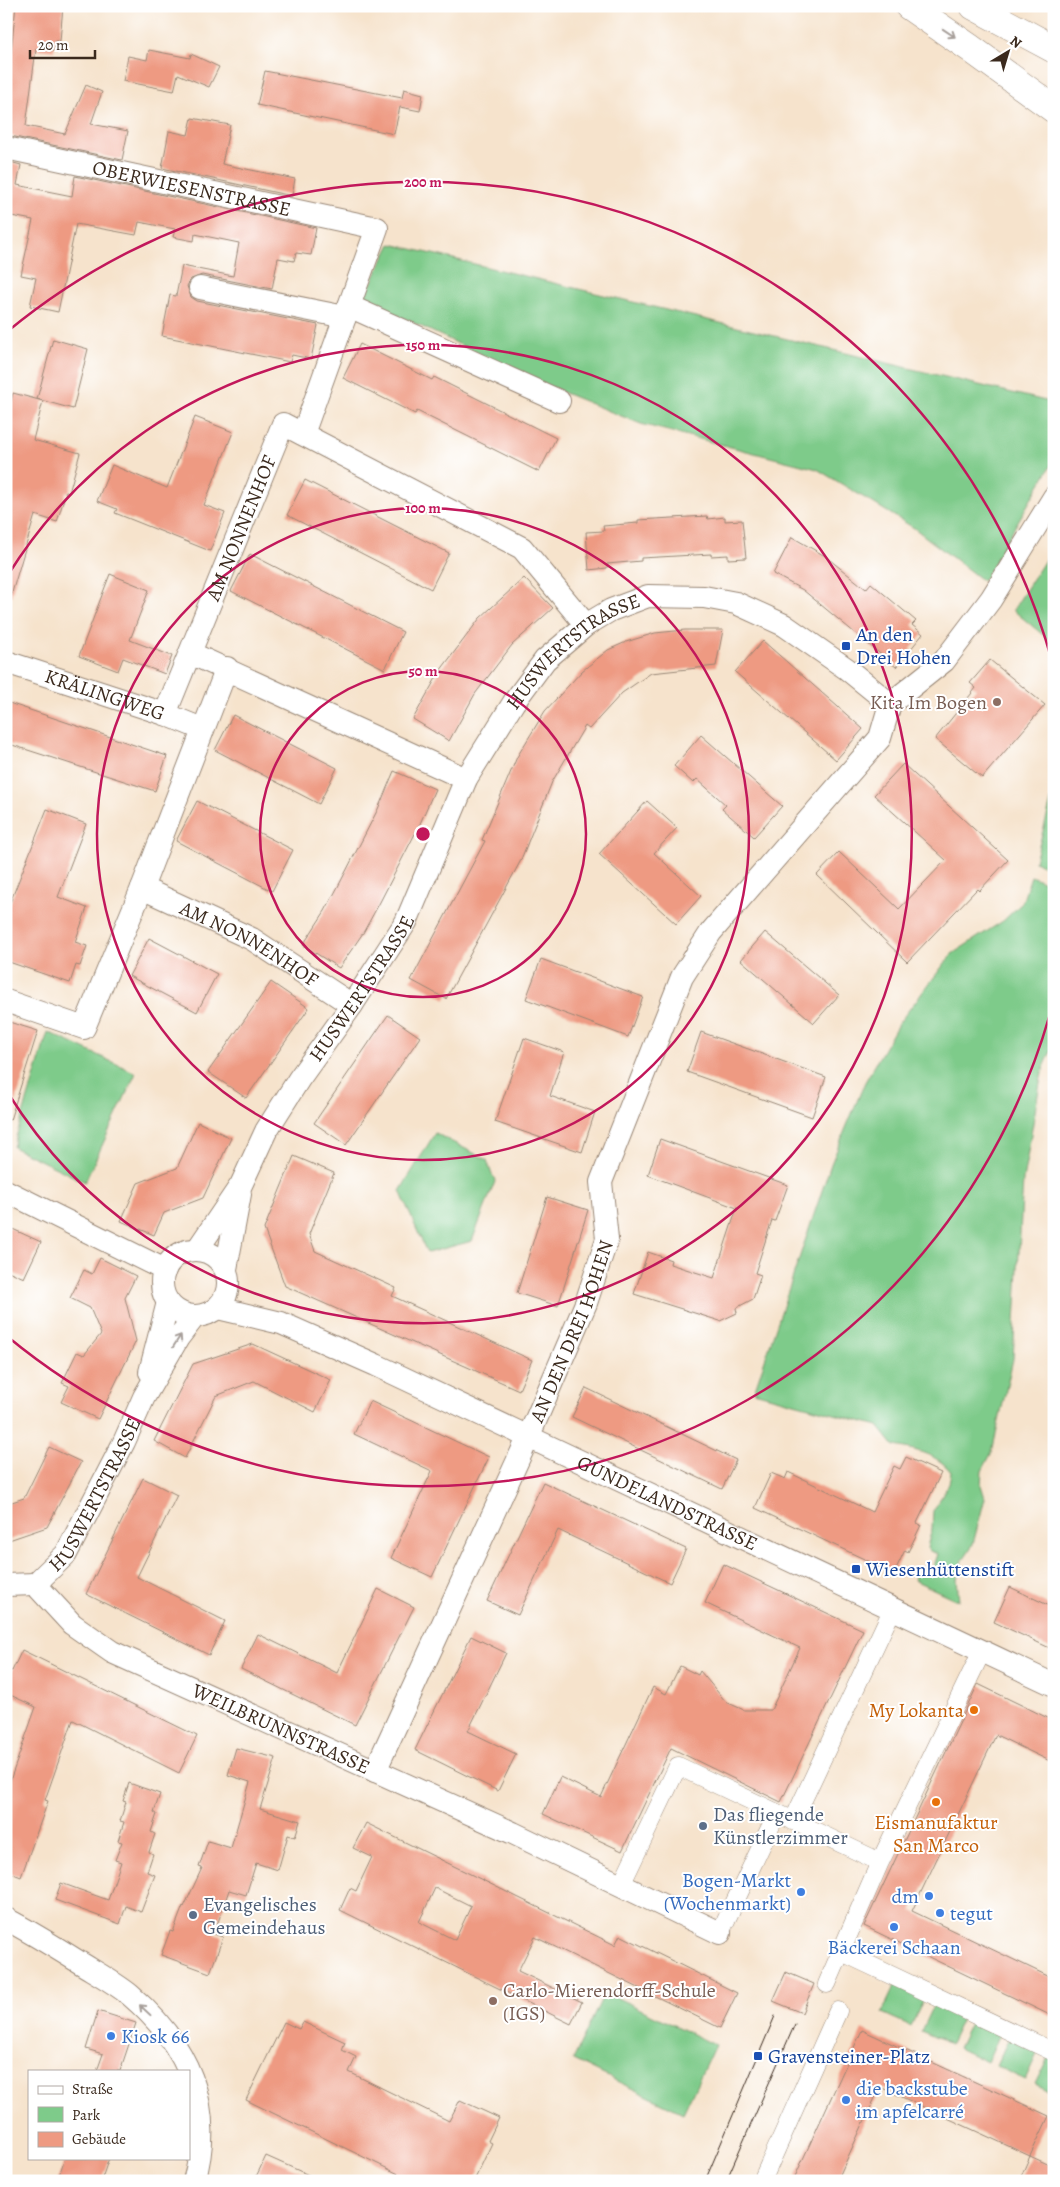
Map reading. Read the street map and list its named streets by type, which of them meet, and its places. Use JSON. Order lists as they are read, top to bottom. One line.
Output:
{"streets":{"street":["OBERWIESENSTRASSE","AM NONNENHOF","HUSWERTSTRASSE","KRÄLINGWEG","AN DEN DREI HOHEN","GUNDELANDSTRASSE","WEILBRUNNSTRASSE"]},"crossings":[["AM NONNENHOF","HUSWERTSTRASSE"],["AM NONNENHOF","KRÄLINGWEG"],["HUSWERTSTRASSE","AN DEN DREI HOHEN"],["HUSWERTSTRASSE","GUNDELANDSTRASSE"],["HUSWERTSTRASSE","WEILBRUNNSTRASSE"],["AN DEN DREI HOHEN","GUNDELANDSTRASSE"],["AN DEN DREI HOHEN","WEILBRUNNSTRASSE"]],"places":{"transit":["An den Drei Hohen","Wiesenhüttenstift","Gravensteiner-Platz"],"other":["Kita Im Bogen","My Lokanta","Eismanufaktur San Marco","Das fliegende Künstlerzimmer","Bogen-Markt (Wochenmarkt)","dm","tegut","Evangelisches Gemeindehaus","Bäckerei Schaan","Carlo-Mierendorff-Schule (IGS)","Kiosk 66","die backstube im apfelcarré"]},"legend":["Straße","Park","Gebäude"],"scale_bar":"20 m","north":"top right","rings":["200 m","150 m","100 m","50 m"]}
